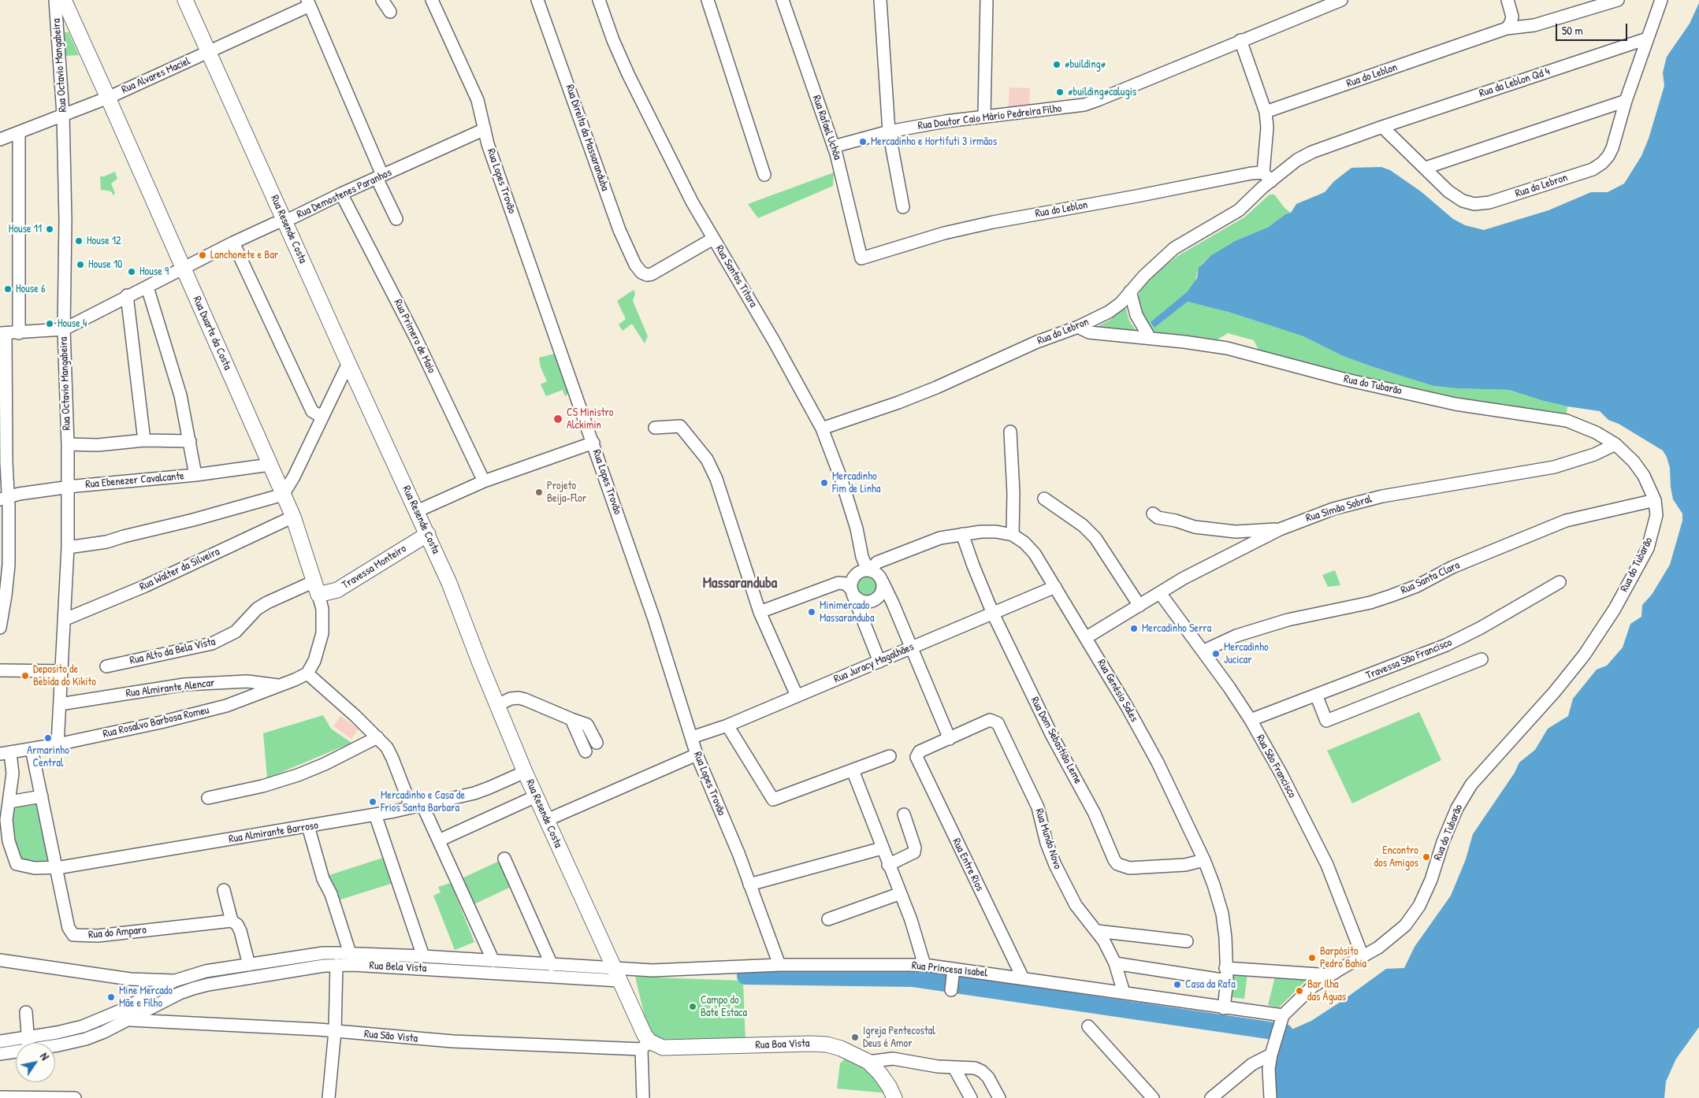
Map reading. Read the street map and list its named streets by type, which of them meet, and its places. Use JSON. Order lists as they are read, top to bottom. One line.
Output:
{"streets":{"main road":["Rua Resende Costa","Rua Duarte da Costa","Travessa Monteiro","Rua Boa Vista"],"street":["Rua Octavio Mangabeira","Rua Alvares Maciel","Rua do Leblon","Rua da Leblon Qd 4","Rua Doutor Caio Mário Pedreira Filho","Rua Rafael Uchôa","Rua Direita da Massaranduba","Rua Lopes Trovão","Rua do Lebron","Rua Demostenes Paranhos","Rua Santos Titara","Rua Primero de Maio","Rua do Tubarão","Rua Ebenezer Cavalcante","Rua Simão Sobral","Rua Walter da Silveira","Rua Santa Clara","Rua Alto da Bela Vista","Travessa Sāo Francisco","Rua Juracy Magalhães","Rua Almirante Alencar","Rua Genésio Sales","Rua Rosalvo Barbosa Romeu","Rua Dom Sebastião Leme","Rua São Francisco","Rua Almirante Barroso","Rua Mundo Novo","Rua Entre Rios","Rua do Amparo","Rua Bela Vista","Rua Princesa Isabel","Rua São Vista"]},"crossings":[["Rua Octavio Mangabeira","Rua Alvares Maciel"],["Rua Octavio Mangabeira","Rua Demostenes Paranhos"],["Rua Octavio Mangabeira","Rua Ebenezer Cavalcante"],["Rua Octavio Mangabeira","Rua Walter da Silveira"],["Rua Octavio Mangabeira","Rua Almirante Alencar"],["Rua Octavio Mangabeira","Rua Rosalvo Barbosa Romeu"],["Rua Alvares Maciel","Rua Resende Costa"],["Rua Alvares Maciel","Rua Duarte da Costa"],["Rua do Leblon","Rua da Leblon Qd 4"],["Rua do Leblon","Rua Rafael Uchôa"],["Rua do Leblon","Rua do Lebron"],["Rua da Leblon Qd 4","Rua do Lebron"],["Rua Doutor Caio Mário Pedreira Filho","Rua Rafael Uchôa"],["Rua Direita da Massaranduba","Rua Santos Titara"],["Rua Lopes Trovão","Rua Demostenes Paranhos"],["Rua Lopes Trovão","Rua Juracy Magalhães"],["Rua Lopes Trovão","Rua Princesa Isabel"],["Rua do Lebron","Rua Santos Titara"],["Rua do Lebron","Rua do Tubarão"],["Rua Demostenes Paranhos","Rua Resende Costa"],["Rua Demostenes Paranhos","Rua Duarte da Costa"],["Rua Demostenes Paranhos","Rua Primero de Maio"],["Rua Resende Costa","Travessa Monteiro"],["Rua Resende Costa","Rua Almirante Barroso"],["Rua Resende Costa","Rua Bela Vista"],["Rua Resende Costa","Rua Princesa Isabel"],["Rua Resende Costa","Rua São Vista"],["Rua Resende Costa","Rua Boa Vista"],["Rua Santos Titara","Rua Genésio Sales"],["Rua Duarte da Costa","Rua Ebenezer Cavalcante"],["Rua Duarte da Costa","Travessa Monteiro"],["Rua Duarte da Costa","Rua Walter da Silveira"],["Rua Duarte da Costa","Rua Alto da Bela Vista"],["Rua Duarte da Costa","Rua Rosalvo Barbosa Romeu"],["Rua do Tubarão","Rua Simão Sobral"],["Rua do Tubarão","Rua Santa Clara"],["Rua do Tubarão","Rua São Francisco"],["Rua do Tubarão","Rua Princesa Isabel"],["Rua Simão Sobral","Rua Genésio Sales"],["Rua Simão Sobral","Rua São Francisco"],["Travessa Monteiro","Rua Alto da Bela Vista"],["Rua Santa Clara","Rua São Francisco"],["Travessa Sāo Francisco","Rua São Francisco"],["Rua Juracy Magalhães","Rua Genésio Sales"],["Rua Juracy Magalhães","Rua Dom Sebastião Leme"],["Rua Almirante Alencar","Rua Rosalvo Barbosa Romeu"],["Rua Genésio Sales","Rua Dom Sebastião Leme"],["Rua Genésio Sales","Rua Princesa Isabel"],["Rua Almirante Barroso","Rua do Amparo"],["Rua Mundo Novo","Rua Entre Rios"],["Rua Mundo Novo","Rua Princesa Isabel"],["Rua Entre Rios","Rua Princesa Isabel"],["Rua Bela Vista","Rua Princesa Isabel"],["Rua Bela Vista","Rua São Vista"],["Rua São Vista","Rua Boa Vista"]],"districts":["Massaranduba"],"places":["#building#","#building#calugis","Mercadinho e Hortifuti 3 irmãos","House 11","House 12","Lanchonete e Bar","House 10","House 9","House 6","House 4","CS Ministro Alckimin","Mercadinho Fim de Linha","Projeto Beija-Flor","Minimercado Massaranduba","Mercadinho Serra","Mercadinho Jucicar","Deposito de Bebida do Kikito","Armarinho Central","Mercadinho e Casa de Frios Santa Barbara","Encontro dos Amigos","Barpósito Pedro Bahia","Casa da Rafa","Bar Ilha das Águas","Mine Mercado Mãe e Filho","Campo do Bate Estaca","Igreja Pentecostal Deus é Amor"],"scale_bar":"50 m","north":"top right"}
